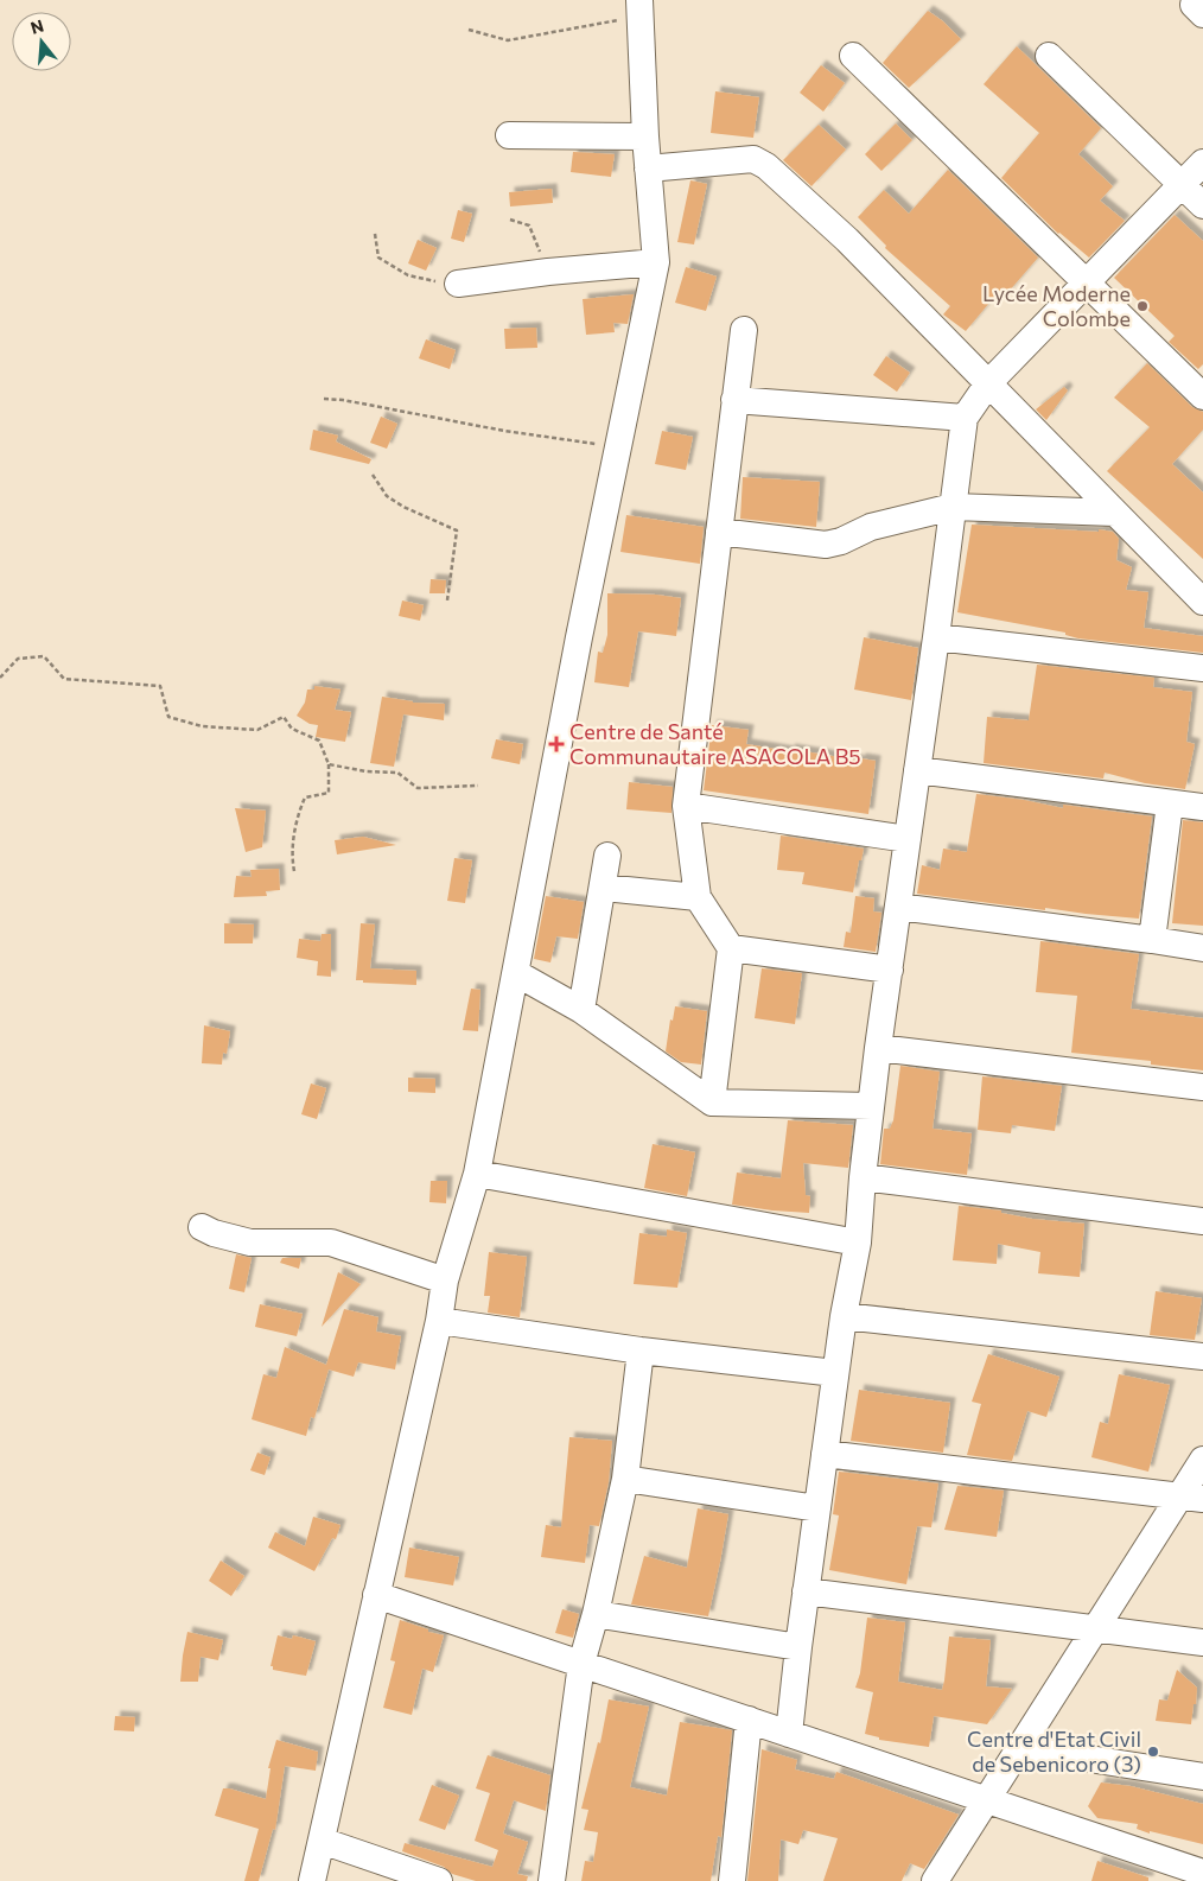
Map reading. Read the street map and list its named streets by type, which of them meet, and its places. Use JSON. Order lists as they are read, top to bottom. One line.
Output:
{"places":{"other":["Lycée Moderne Colombe","Centre d'Etat Civil de Sebenicoro (3)"],"health":["Centre de Santé Communautaire ASACOLA B5"]},"north":"top"}
